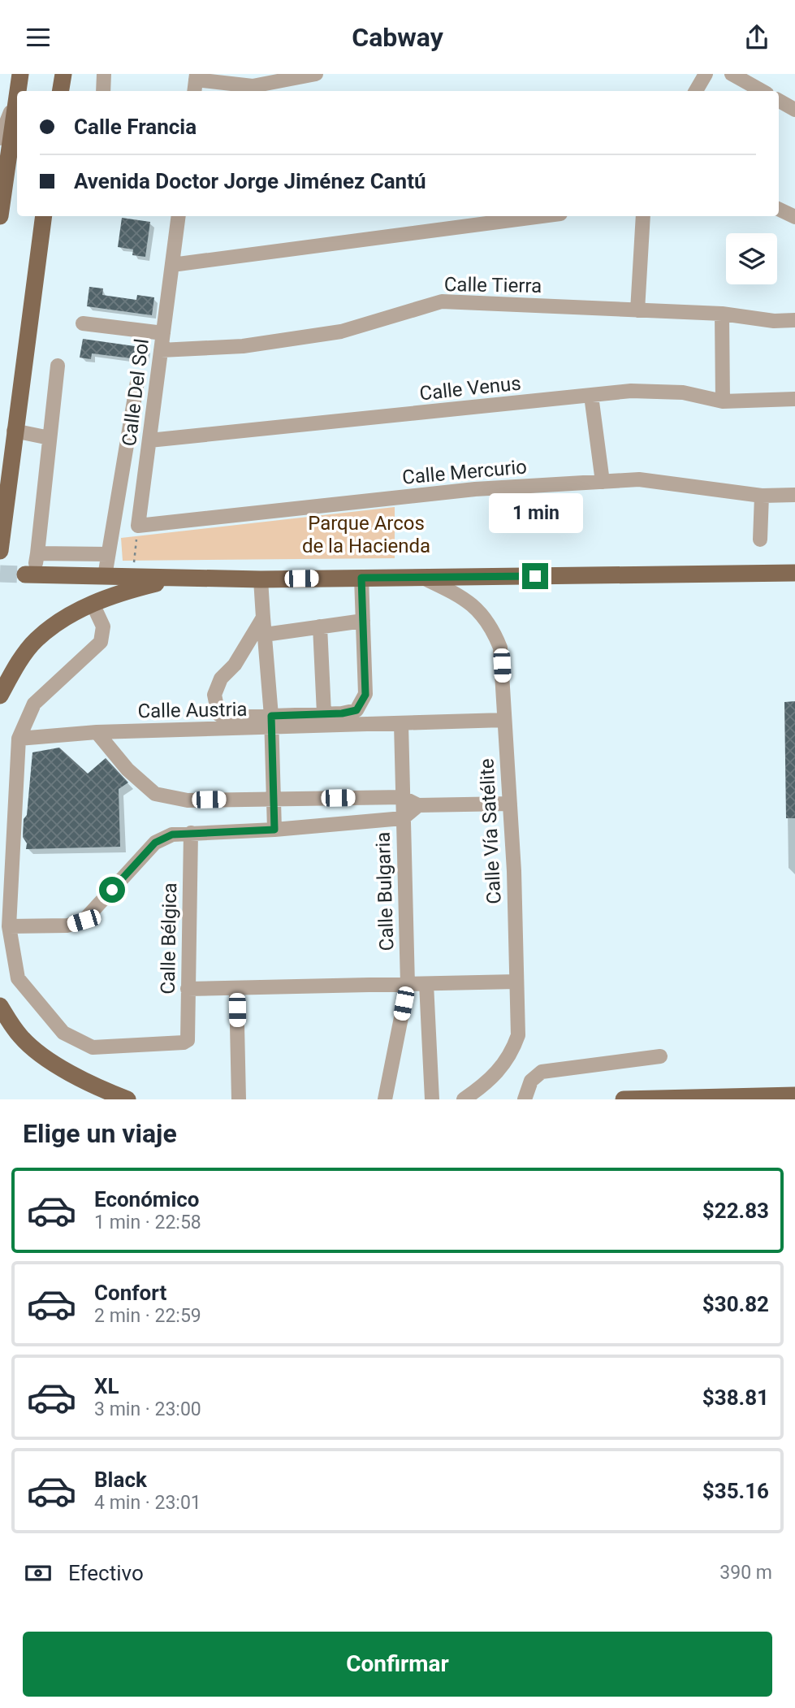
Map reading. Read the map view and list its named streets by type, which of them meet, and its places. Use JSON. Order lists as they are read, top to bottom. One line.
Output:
{"streets":{"street":["Calle Tierra","Calle Venus","Calle Del Sol","Calle Mercurio","Calle Austria","Calle Vía Satélite","Calle Bulgaria","Calle Bélgica"]},"crossings":[["Calle Tierra","Calle Del Sol"],["Calle Venus","Calle Del Sol"],["Calle Del Sol","Calle Mercurio"],["Calle Austria","Calle Vía Satélite"],["Calle Austria","Calle Bulgaria"]],"parks":["Parque Arcos de la Hacienda"],"page":{"header":"Cabway","banner":["Calle Francia","Avenida Doctor Jorge Jiménez Cantú"],"bubble":"1 min","heading":"Elige un viaje","list":[{"name":"Económico","note":"1 min · 22:58","value":"$22.83"},{"name":"Confort","note":"2 min · 22:59","value":"$30.82"},{"name":"XL","note":"3 min · 23:00","value":"$38.81"},{"name":"Black","note":"4 min · 23:01","value":"$35.16"}],"pay":["Efectivo","390 m"],"buttons":"Confirmar"}}
